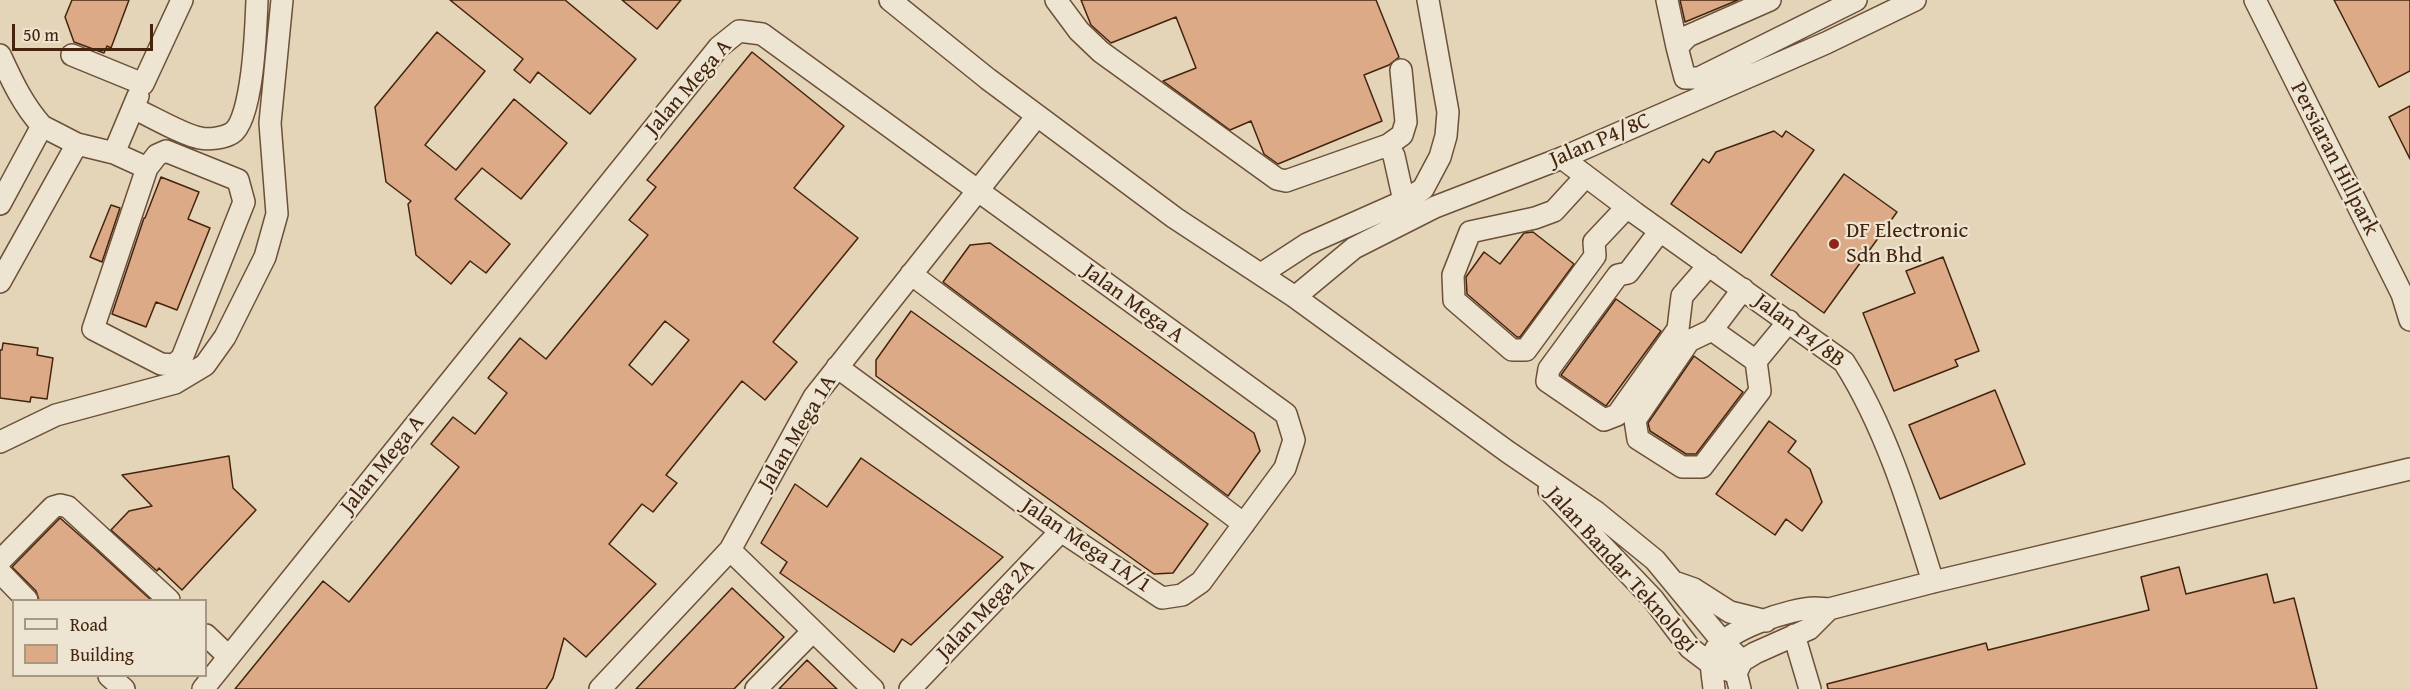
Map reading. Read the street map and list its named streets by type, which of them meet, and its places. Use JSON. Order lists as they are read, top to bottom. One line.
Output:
{"streets":{"street":["Jalan Mega A","Jalan P4/8C","Persiaran Hillpark","Jalan P4/8B","Jalan Mega 1A","Jalan Mega 1A/1","Jalan Bandar Teknologi","Jalan Mega 2A"]},"crossings":[["Jalan Mega A","Jalan Mega 1A"],["Jalan Mega A","Jalan Mega 1A/1"],["Jalan P4/8C","Jalan P4/8B"],["Jalan Mega 1A","Jalan Mega 1A/1"],["Jalan Mega 1A/1","Jalan Mega 2A"]],"places":["DF Electronic Sdn Bhd"],"legend":["Road","Building"],"scale_bar":"50 m"}
